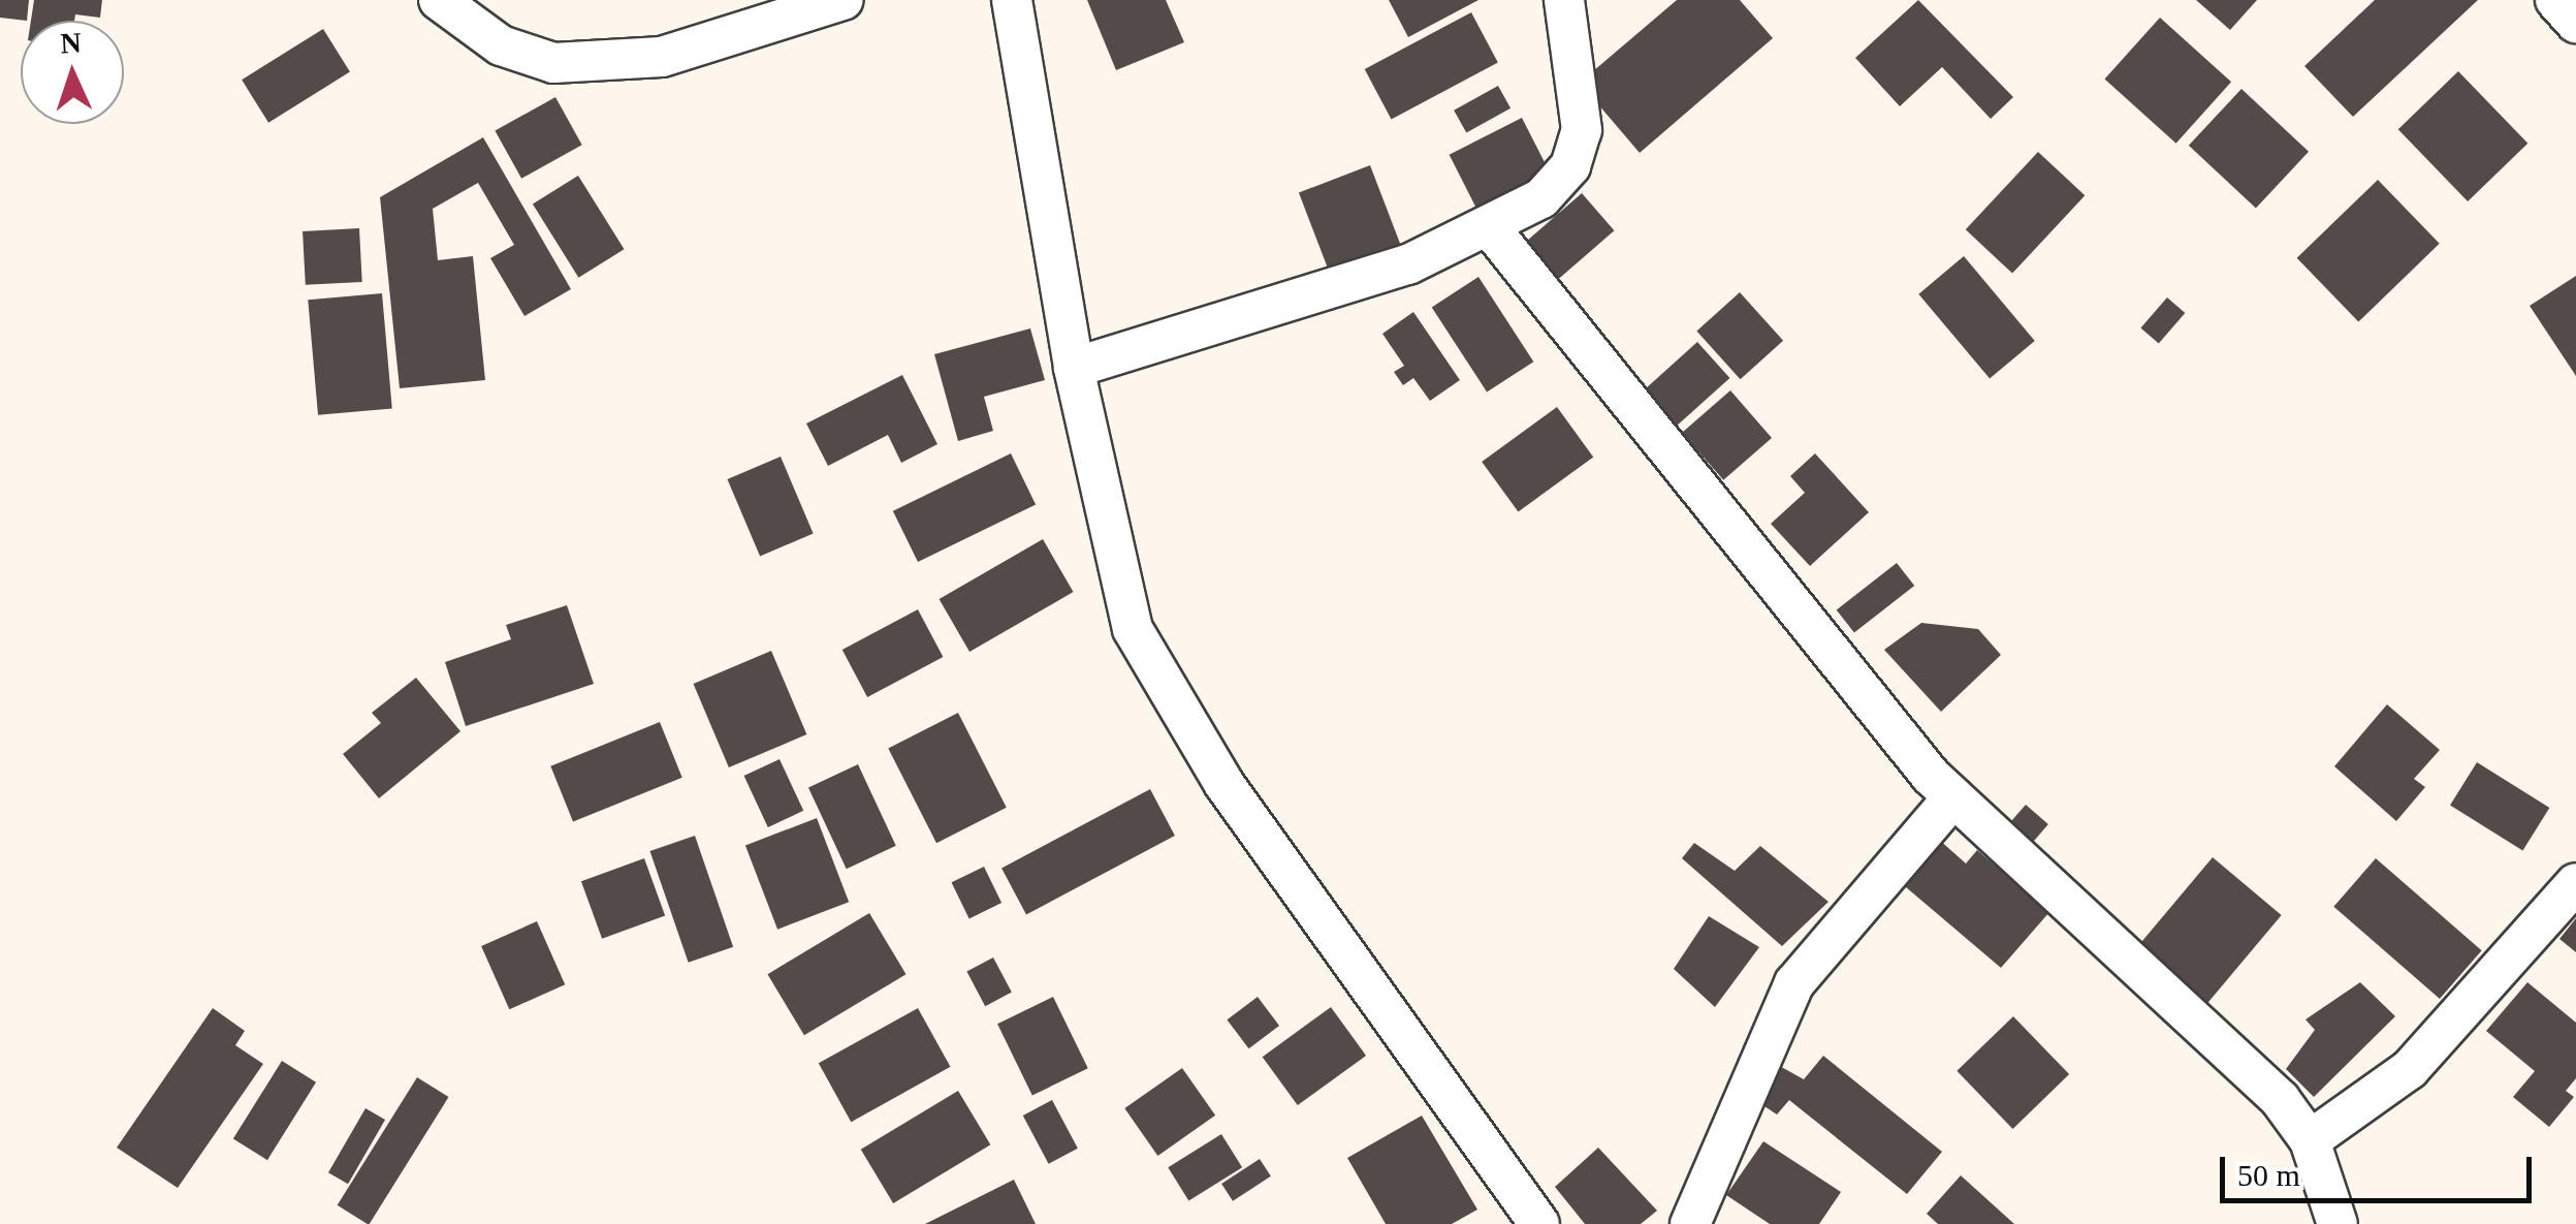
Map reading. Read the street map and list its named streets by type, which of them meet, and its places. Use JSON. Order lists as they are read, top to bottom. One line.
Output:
{"scale_bar":"50 m","north":"top"}
